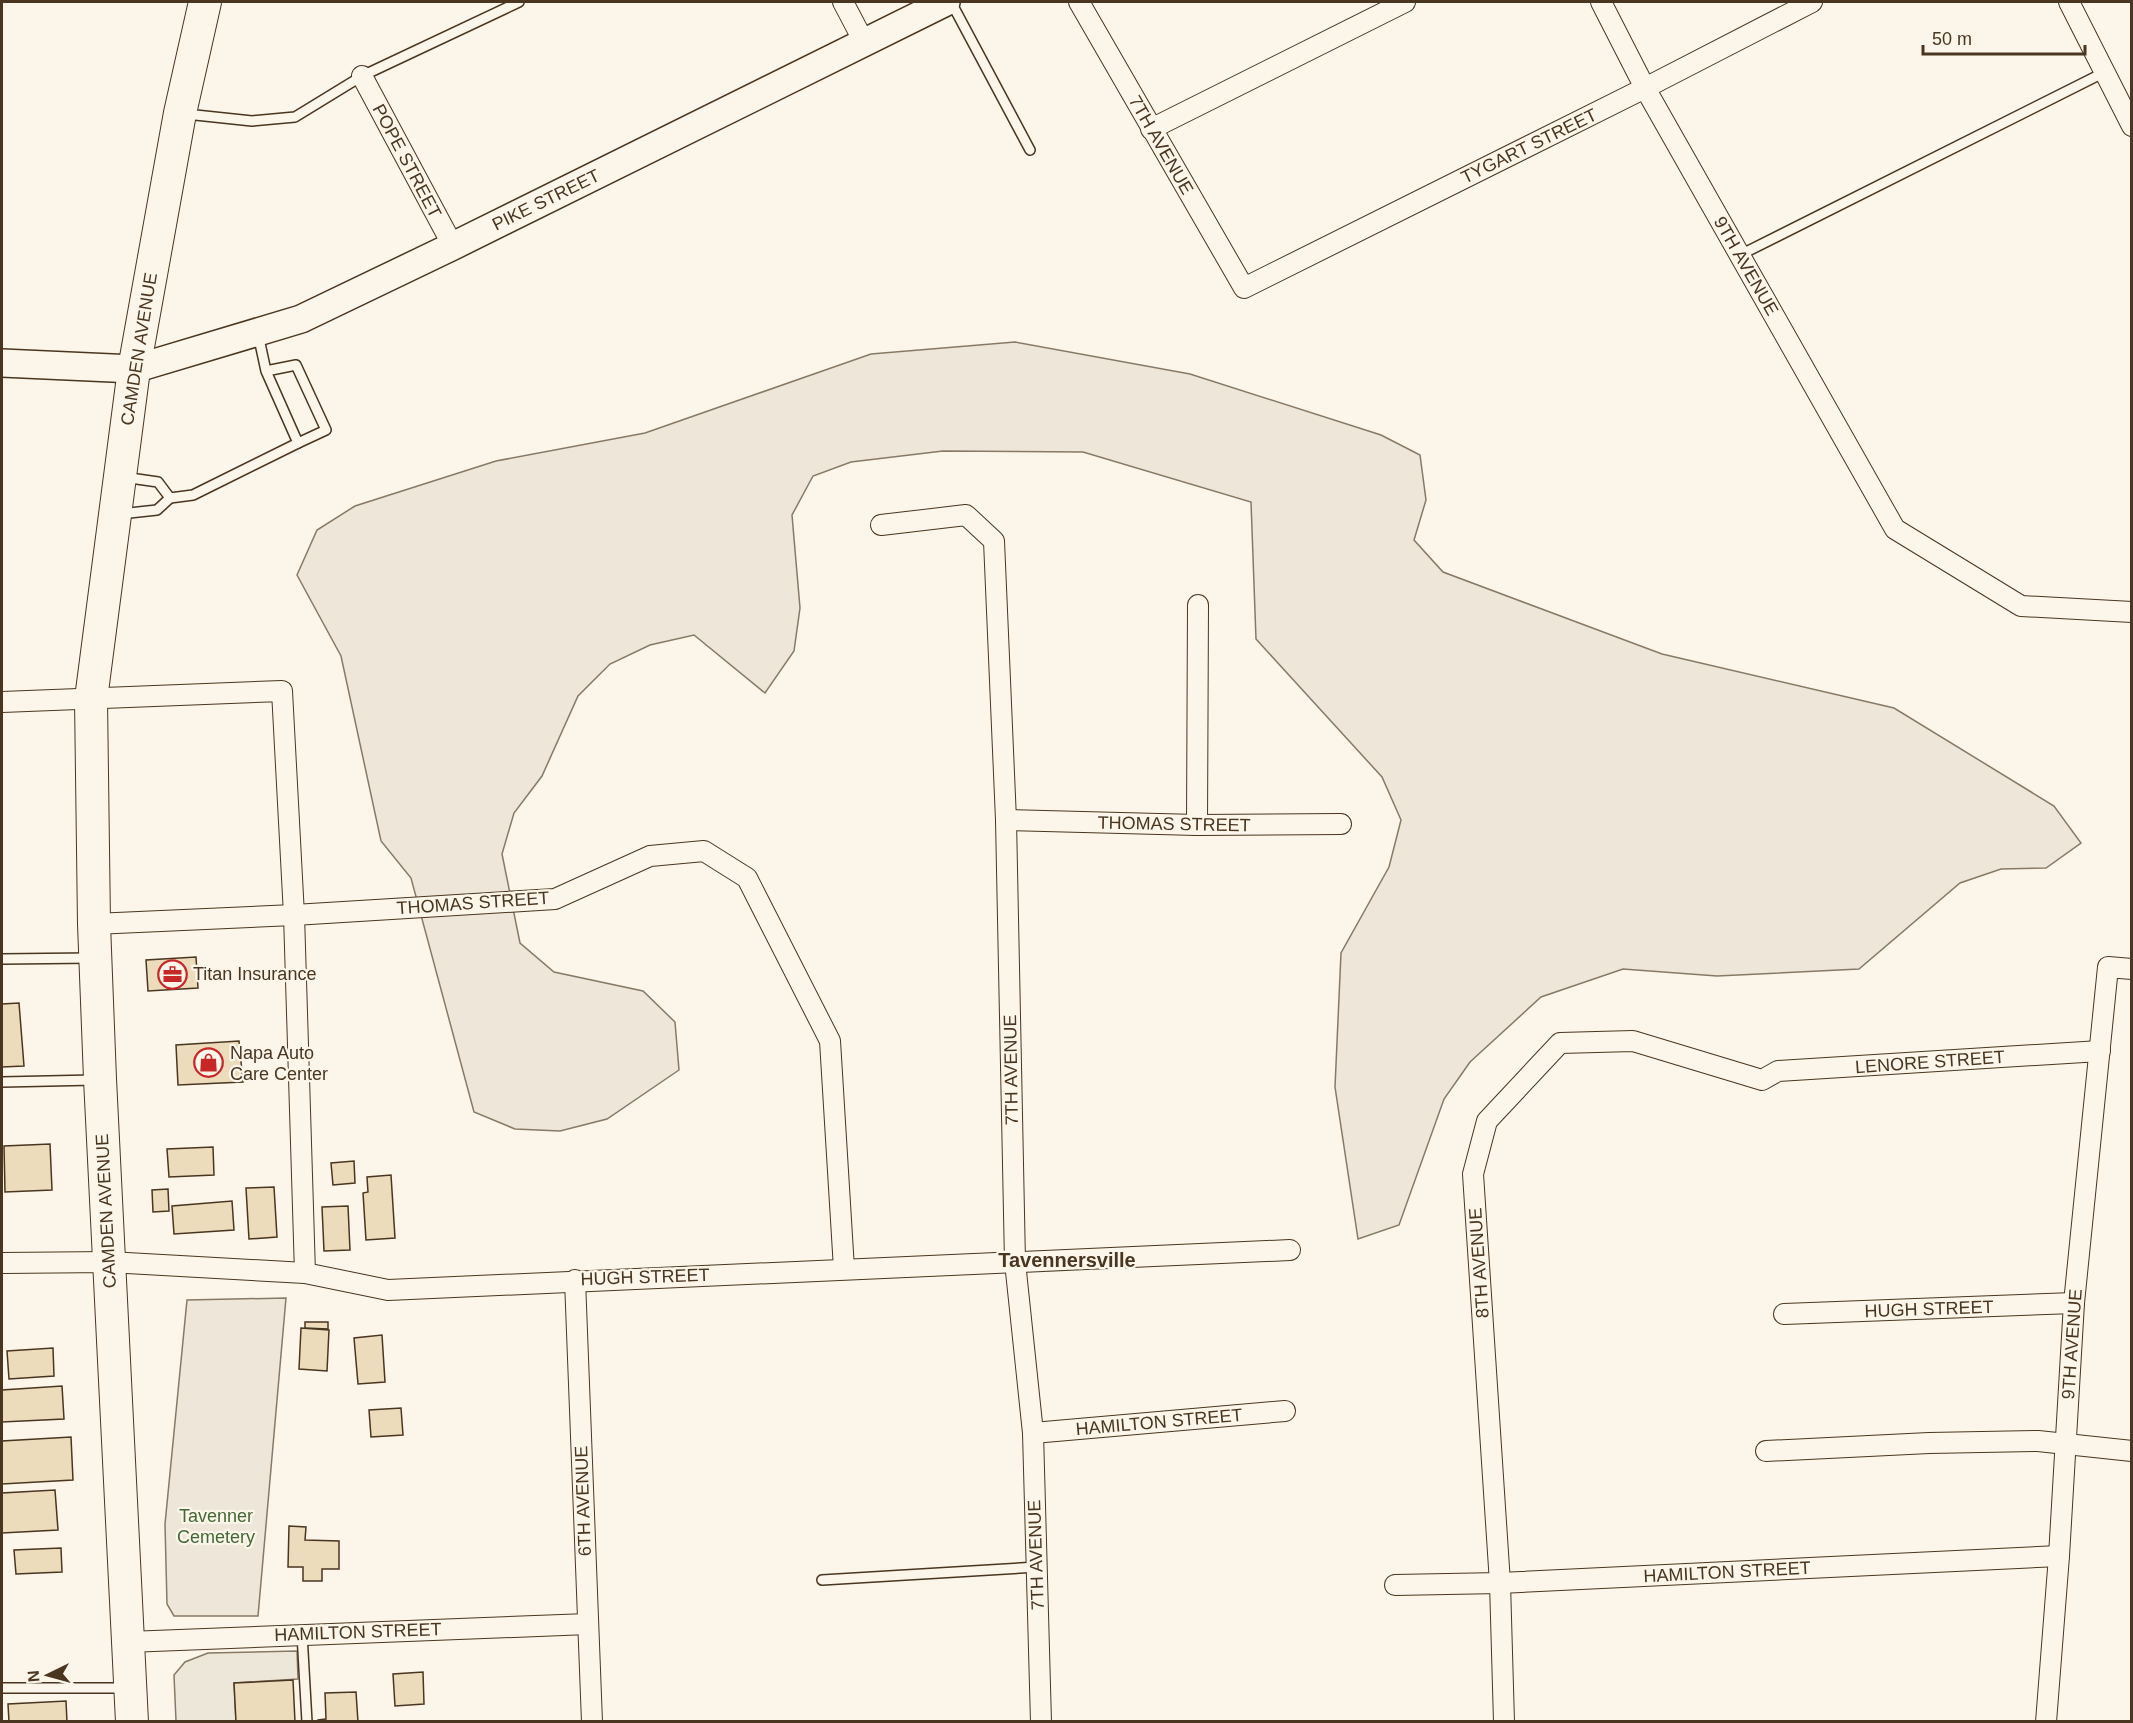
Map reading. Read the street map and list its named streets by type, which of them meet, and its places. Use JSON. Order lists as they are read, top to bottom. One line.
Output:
{"streets":{"main road":["PIKE STREET","CAMDEN AVENUE"],"street":["7TH AVENUE","TYGART STREET","POPE STREET","9TH AVENUE","THOMAS STREET","LENORE STREET","8TH AVENUE","HUGH STREET","HAMILTON STREET","6TH AVENUE"]},"crossings":[["7TH AVENUE","TYGART STREET"],["7TH AVENUE","THOMAS STREET"],["7TH AVENUE","HUGH STREET"],["7TH AVENUE","HAMILTON STREET"],["TYGART STREET","9TH AVENUE"],["POPE STREET","PIKE STREET"],["PIKE STREET","CAMDEN AVENUE"],["9TH AVENUE","LENORE STREET"],["9TH AVENUE","HUGH STREET"],["9TH AVENUE","HAMILTON STREET"],["CAMDEN AVENUE","THOMAS STREET"],["CAMDEN AVENUE","HUGH STREET"],["CAMDEN AVENUE","HAMILTON STREET"],["THOMAS STREET","HUGH STREET"],["LENORE STREET","8TH AVENUE"],["8TH AVENUE","HAMILTON STREET"],["HUGH STREET","6TH AVENUE"],["HAMILTON STREET","6TH AVENUE"]],"districts":["Tavennersville"],"parks":["Tavenner Cemetery"],"places":{"office":["Titan Insurance"],"shop":["Napa Auto Care Center"]},"scale_bar":"50 m","north":"left"}
